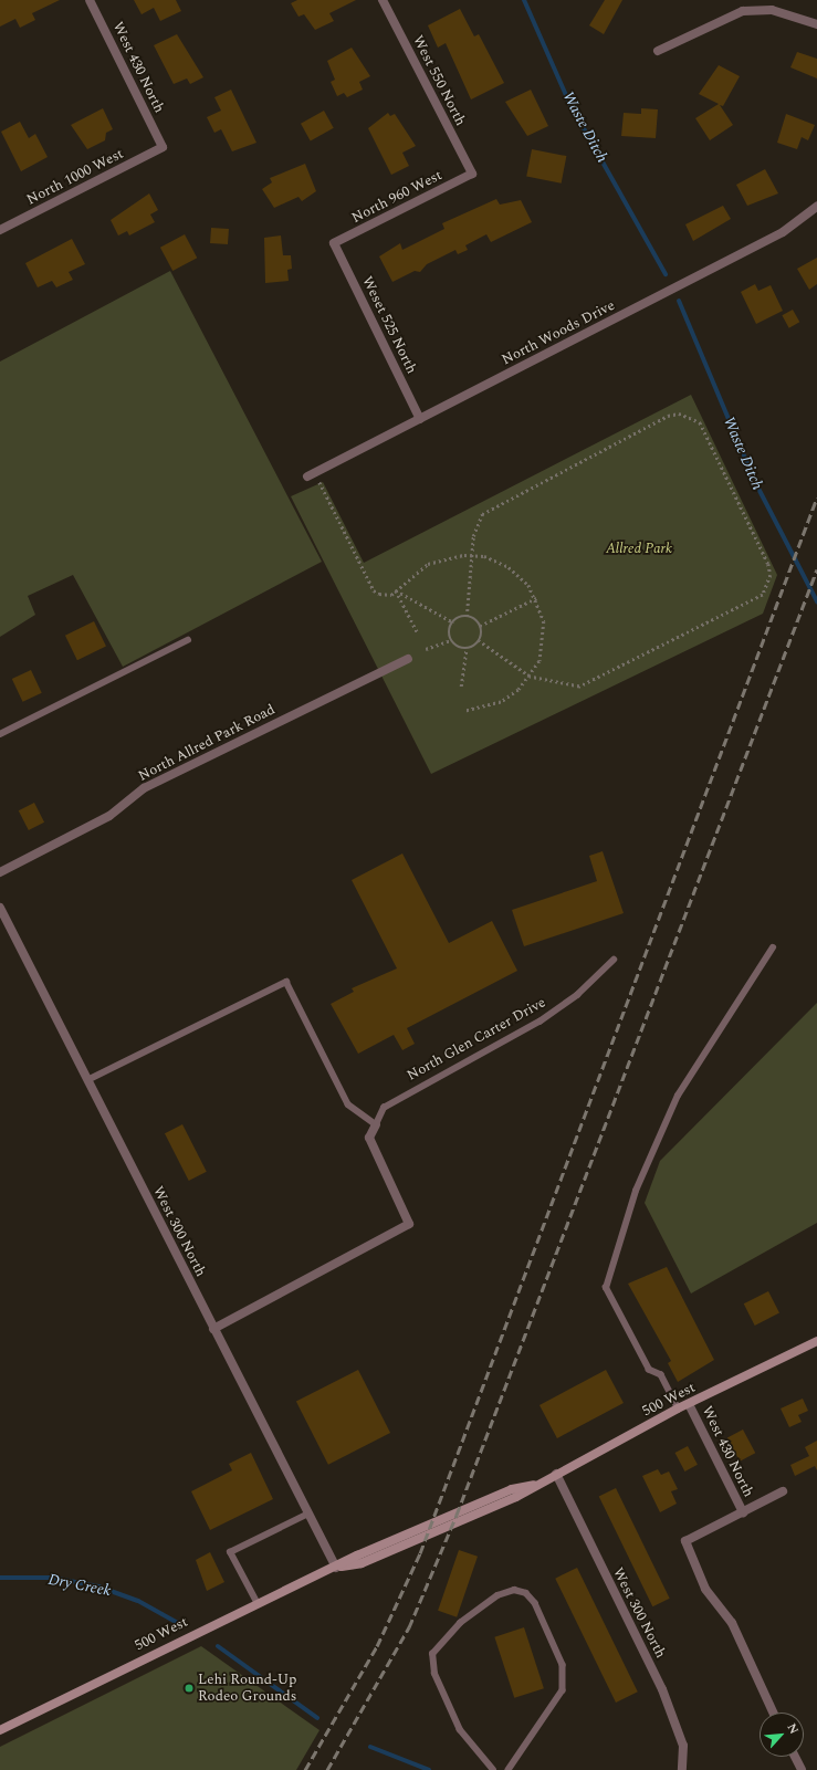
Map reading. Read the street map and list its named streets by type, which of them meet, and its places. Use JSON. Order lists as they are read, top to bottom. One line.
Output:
{"streets":{"main road":["500 West"],"street":["West 430 North","West 550 North","North 1000 West","North 960 West","Weset 525 North","North Woods Drive","North Allred Park Road","West 300 North"],"lane":["North Glen Carter Drive"]},"crossings":[["West 430 North","North 1000 West"],["West 430 North","500 West"],["West 550 North","North 960 West"],["North 960 West","Weset 525 North"],["Weset 525 North","North Woods Drive"],["West 300 North","500 West"]],"water":["Waste Ditch","Dry Creek"],"parks":["Allred Park"],"places":["Lehi Round-Up Rodeo Grounds"],"north":"top right"}
